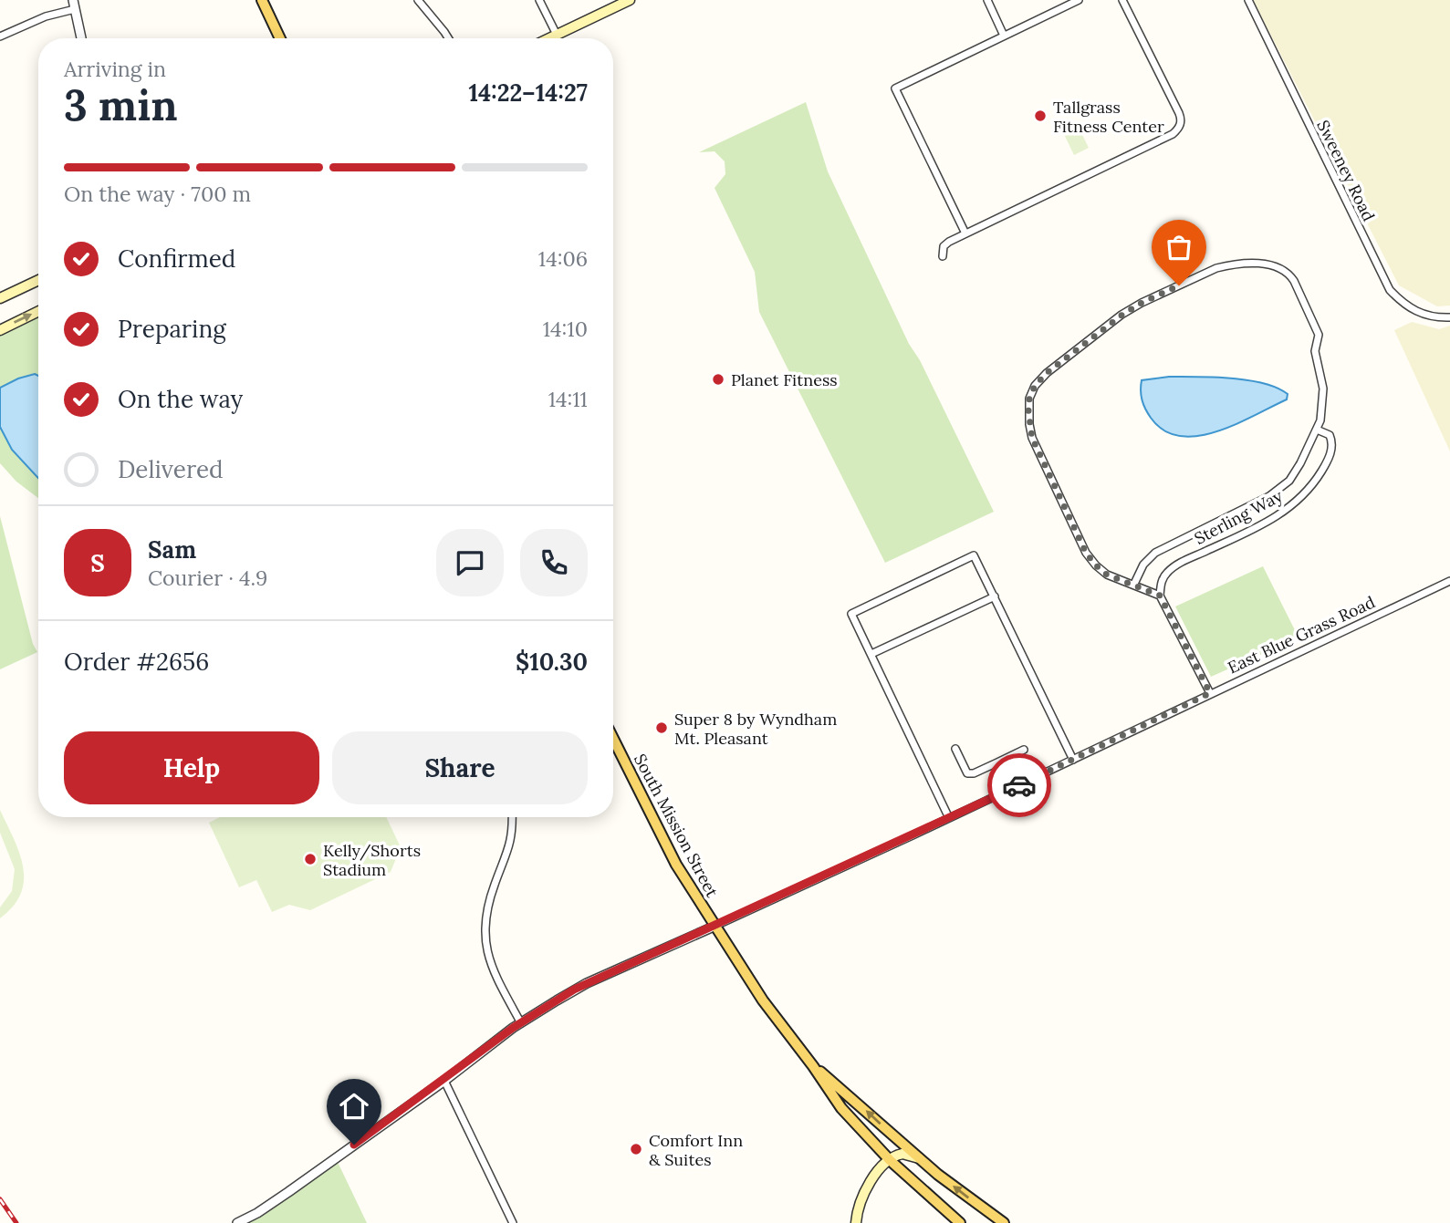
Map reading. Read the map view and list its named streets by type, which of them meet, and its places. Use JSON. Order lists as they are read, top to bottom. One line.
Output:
{"streets":{"main road":["South Mission Street"],"street":["Sweeney Road","Sterling Way","East Blue Grass Road"]},"crossings":[["East Blue Grass Road","South Mission Street"]],"places":["Tallgrass Fitness Center","Planet Fitness","Super 8 by Wyndham Mt. Pleasant","Kelly/Shorts Stadium","Comfort Inn & Suites"],"page":{"heading":["3 min","Arriving in","14:22–14:27"],"panel":["Sam","Courier · 4.9","Order #2656","$10.30"],"bar":"On the way · 700 m","list":[["Confirmed","14:06"],["Preparing","14:10"],["On the way","14:11"],"Delivered"],"round":"S","buttons":["Help","Share"]}}
